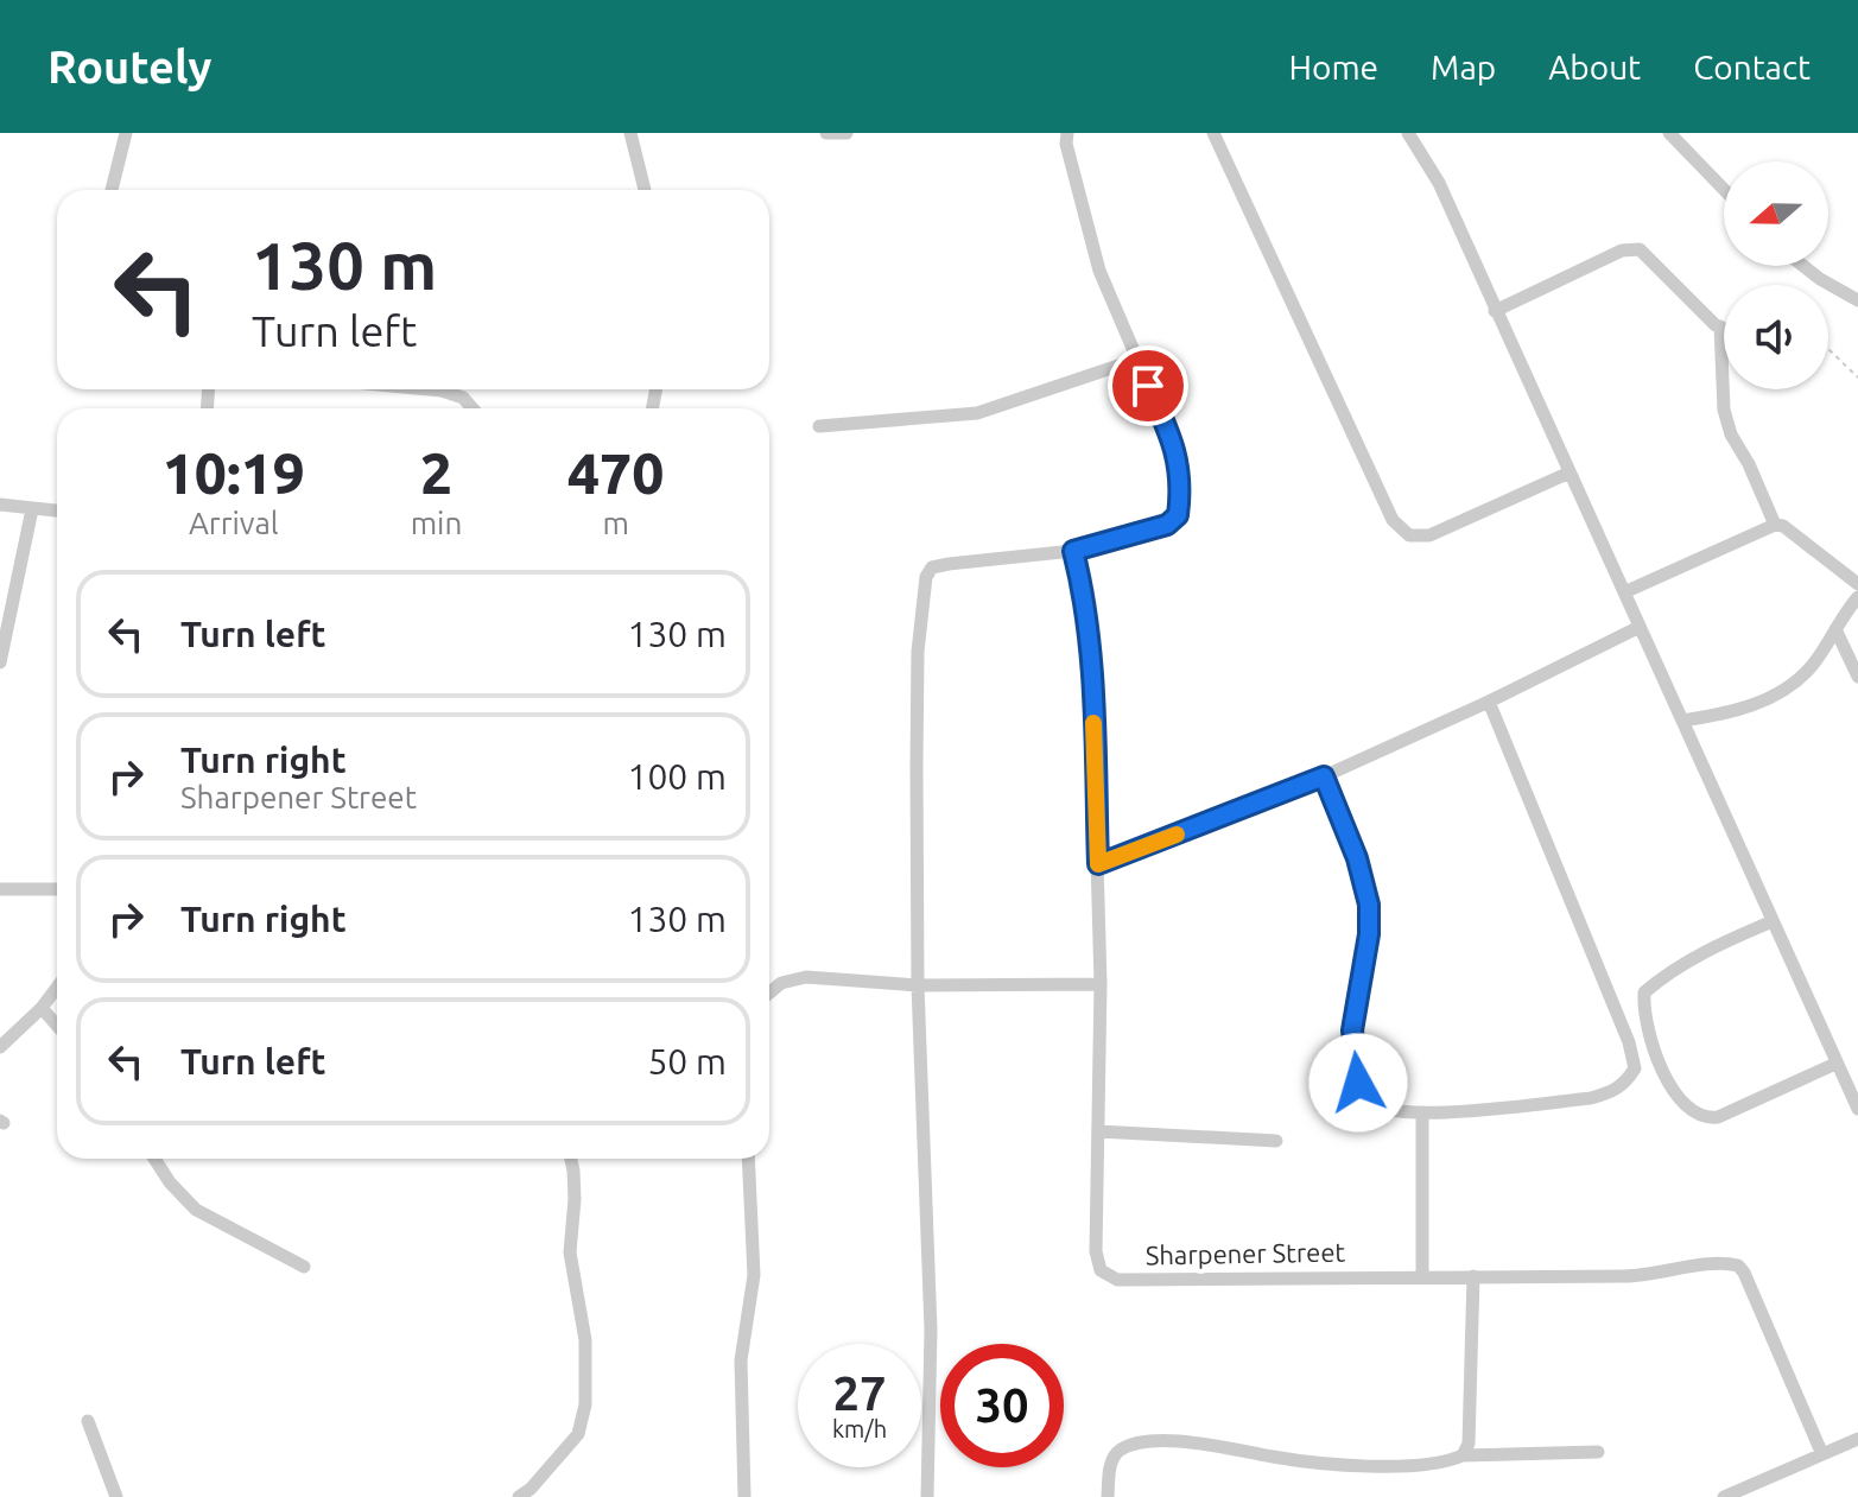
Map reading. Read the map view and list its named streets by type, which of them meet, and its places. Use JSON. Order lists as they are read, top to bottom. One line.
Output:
{"streets":{"street":["Sharpener Street"]},"north":"left","page":{"header":"Routely","nav":["Home","Map","About","Contact"],"turn":["130 m","Turn left"],"eta":["10:19","Arrival","2","min","470","m"],"list":[{"name":"Turn left","value":"130 m"},{"name":"Turn right","note":"Sharpener Street","value":"100 m"},{"name":"Turn right","value":"130 m"},{"name":"Turn left","value":"50 m"}],"speed":"27 km/h","limit":"30"}}
